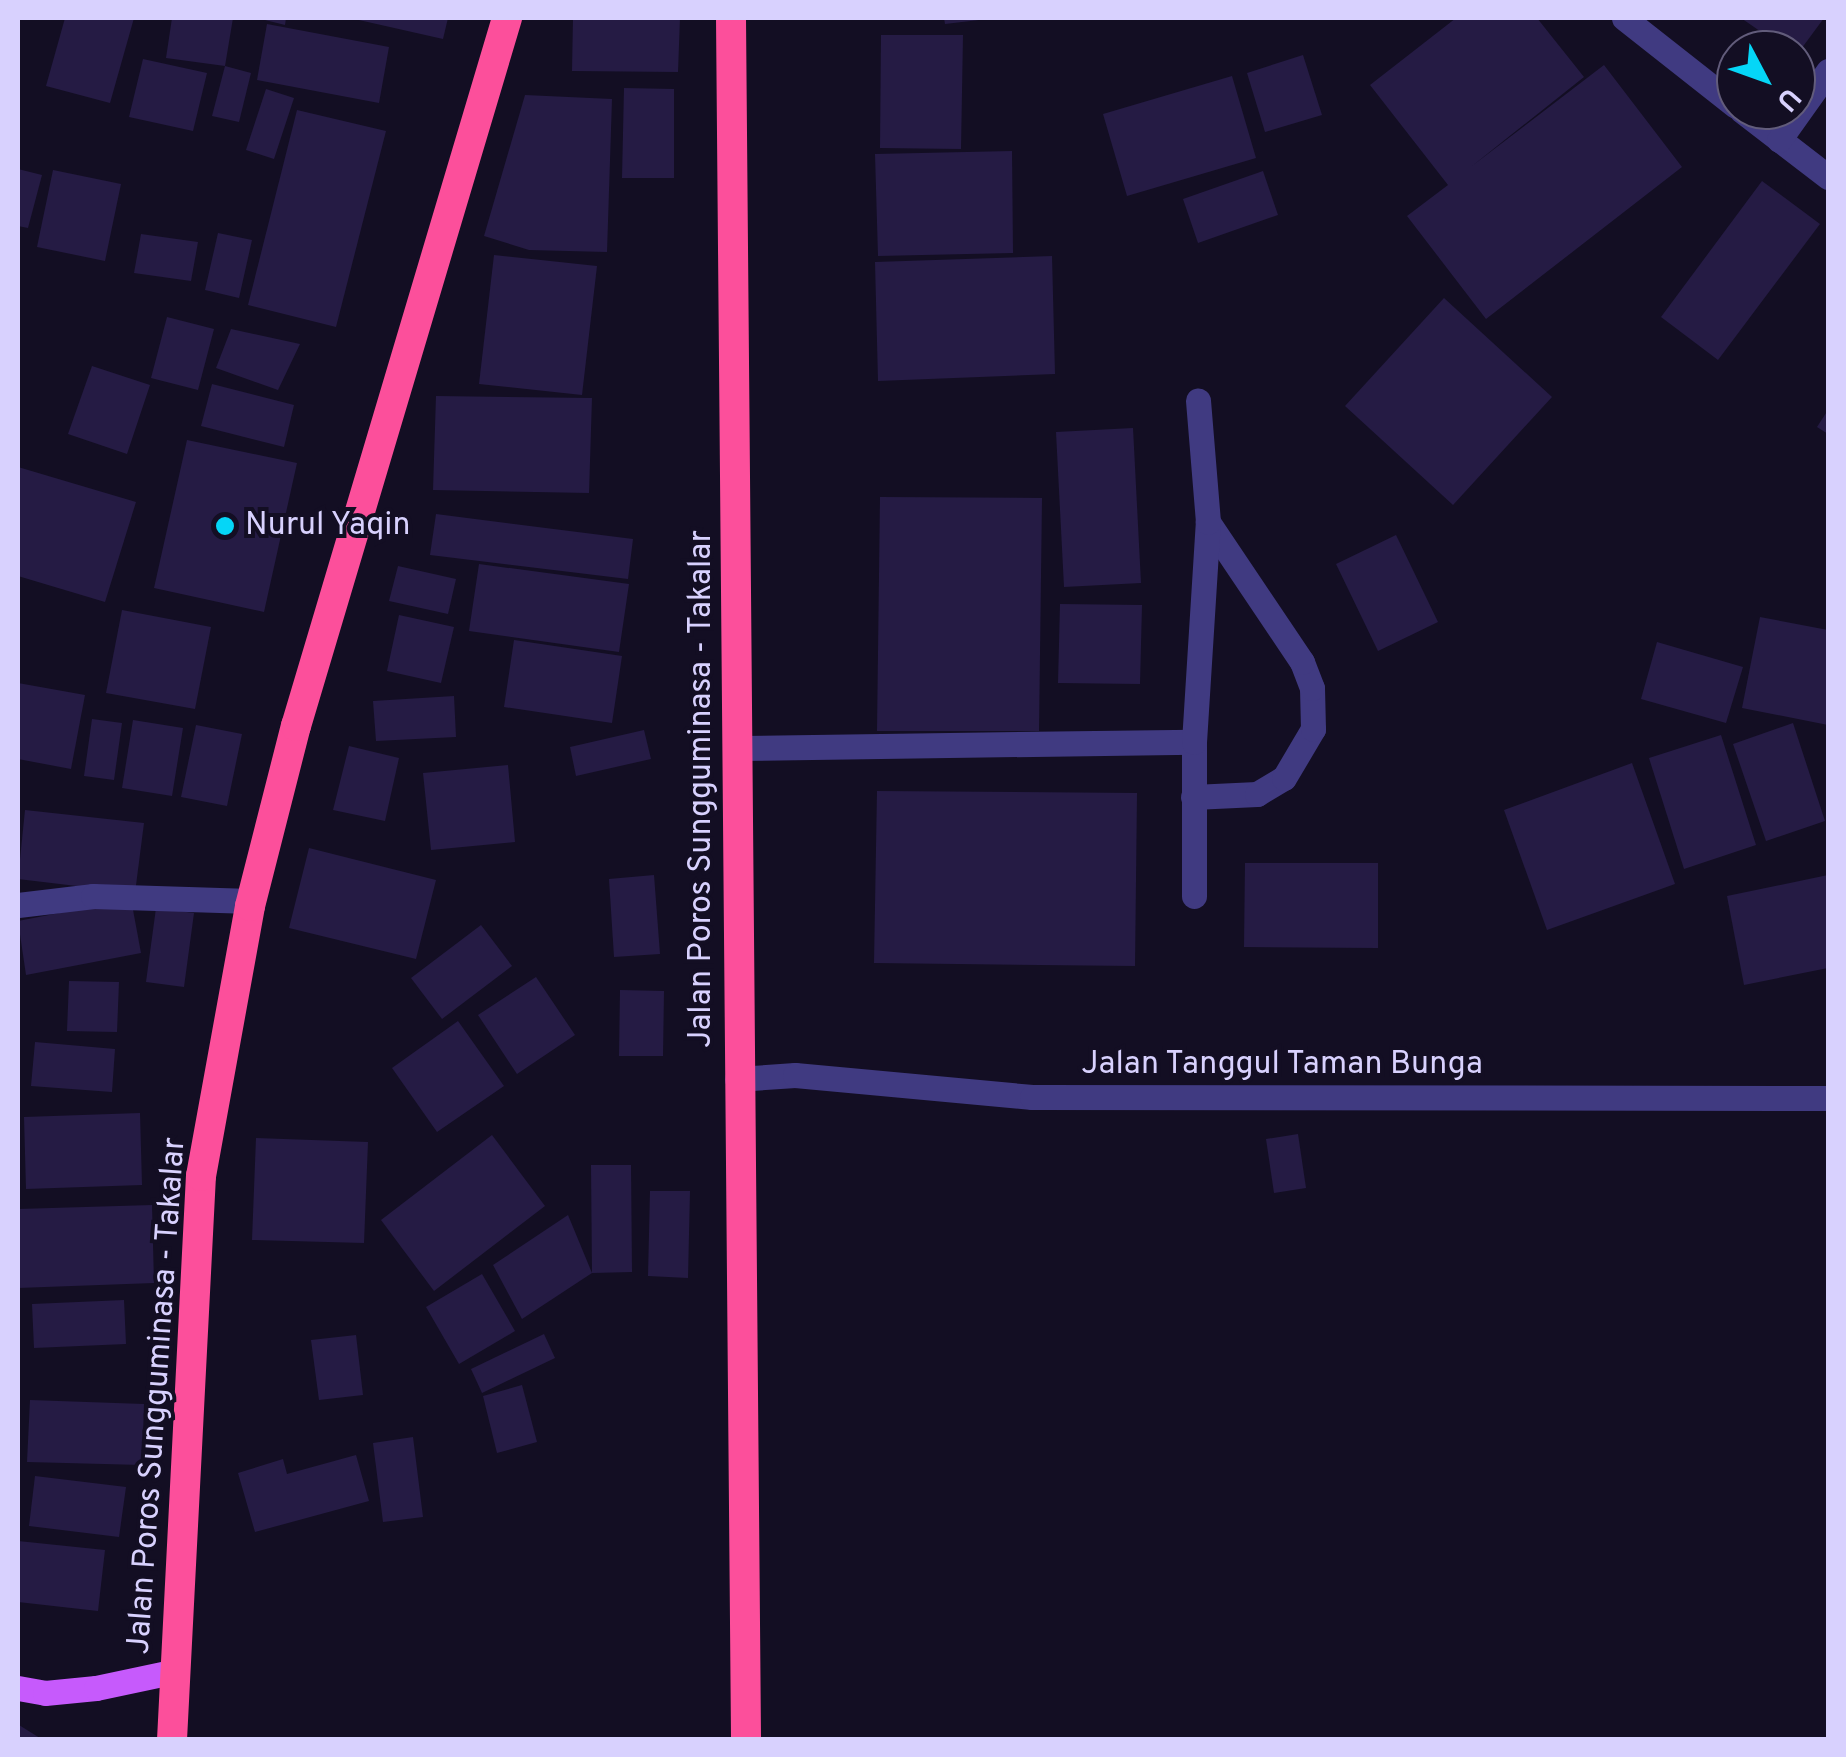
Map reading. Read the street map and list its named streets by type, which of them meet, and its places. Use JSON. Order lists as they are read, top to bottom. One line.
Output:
{"streets":{"highway":["Jalan Poros Sungguminasa - Takalar"],"street":["Jalan Tanggul Taman Bunga"]},"crossings":[["Jalan Poros Sungguminasa - Takalar","Jalan Tanggul Taman Bunga"]],"places":["Nurul Yaqin"],"north":"bottom right"}
